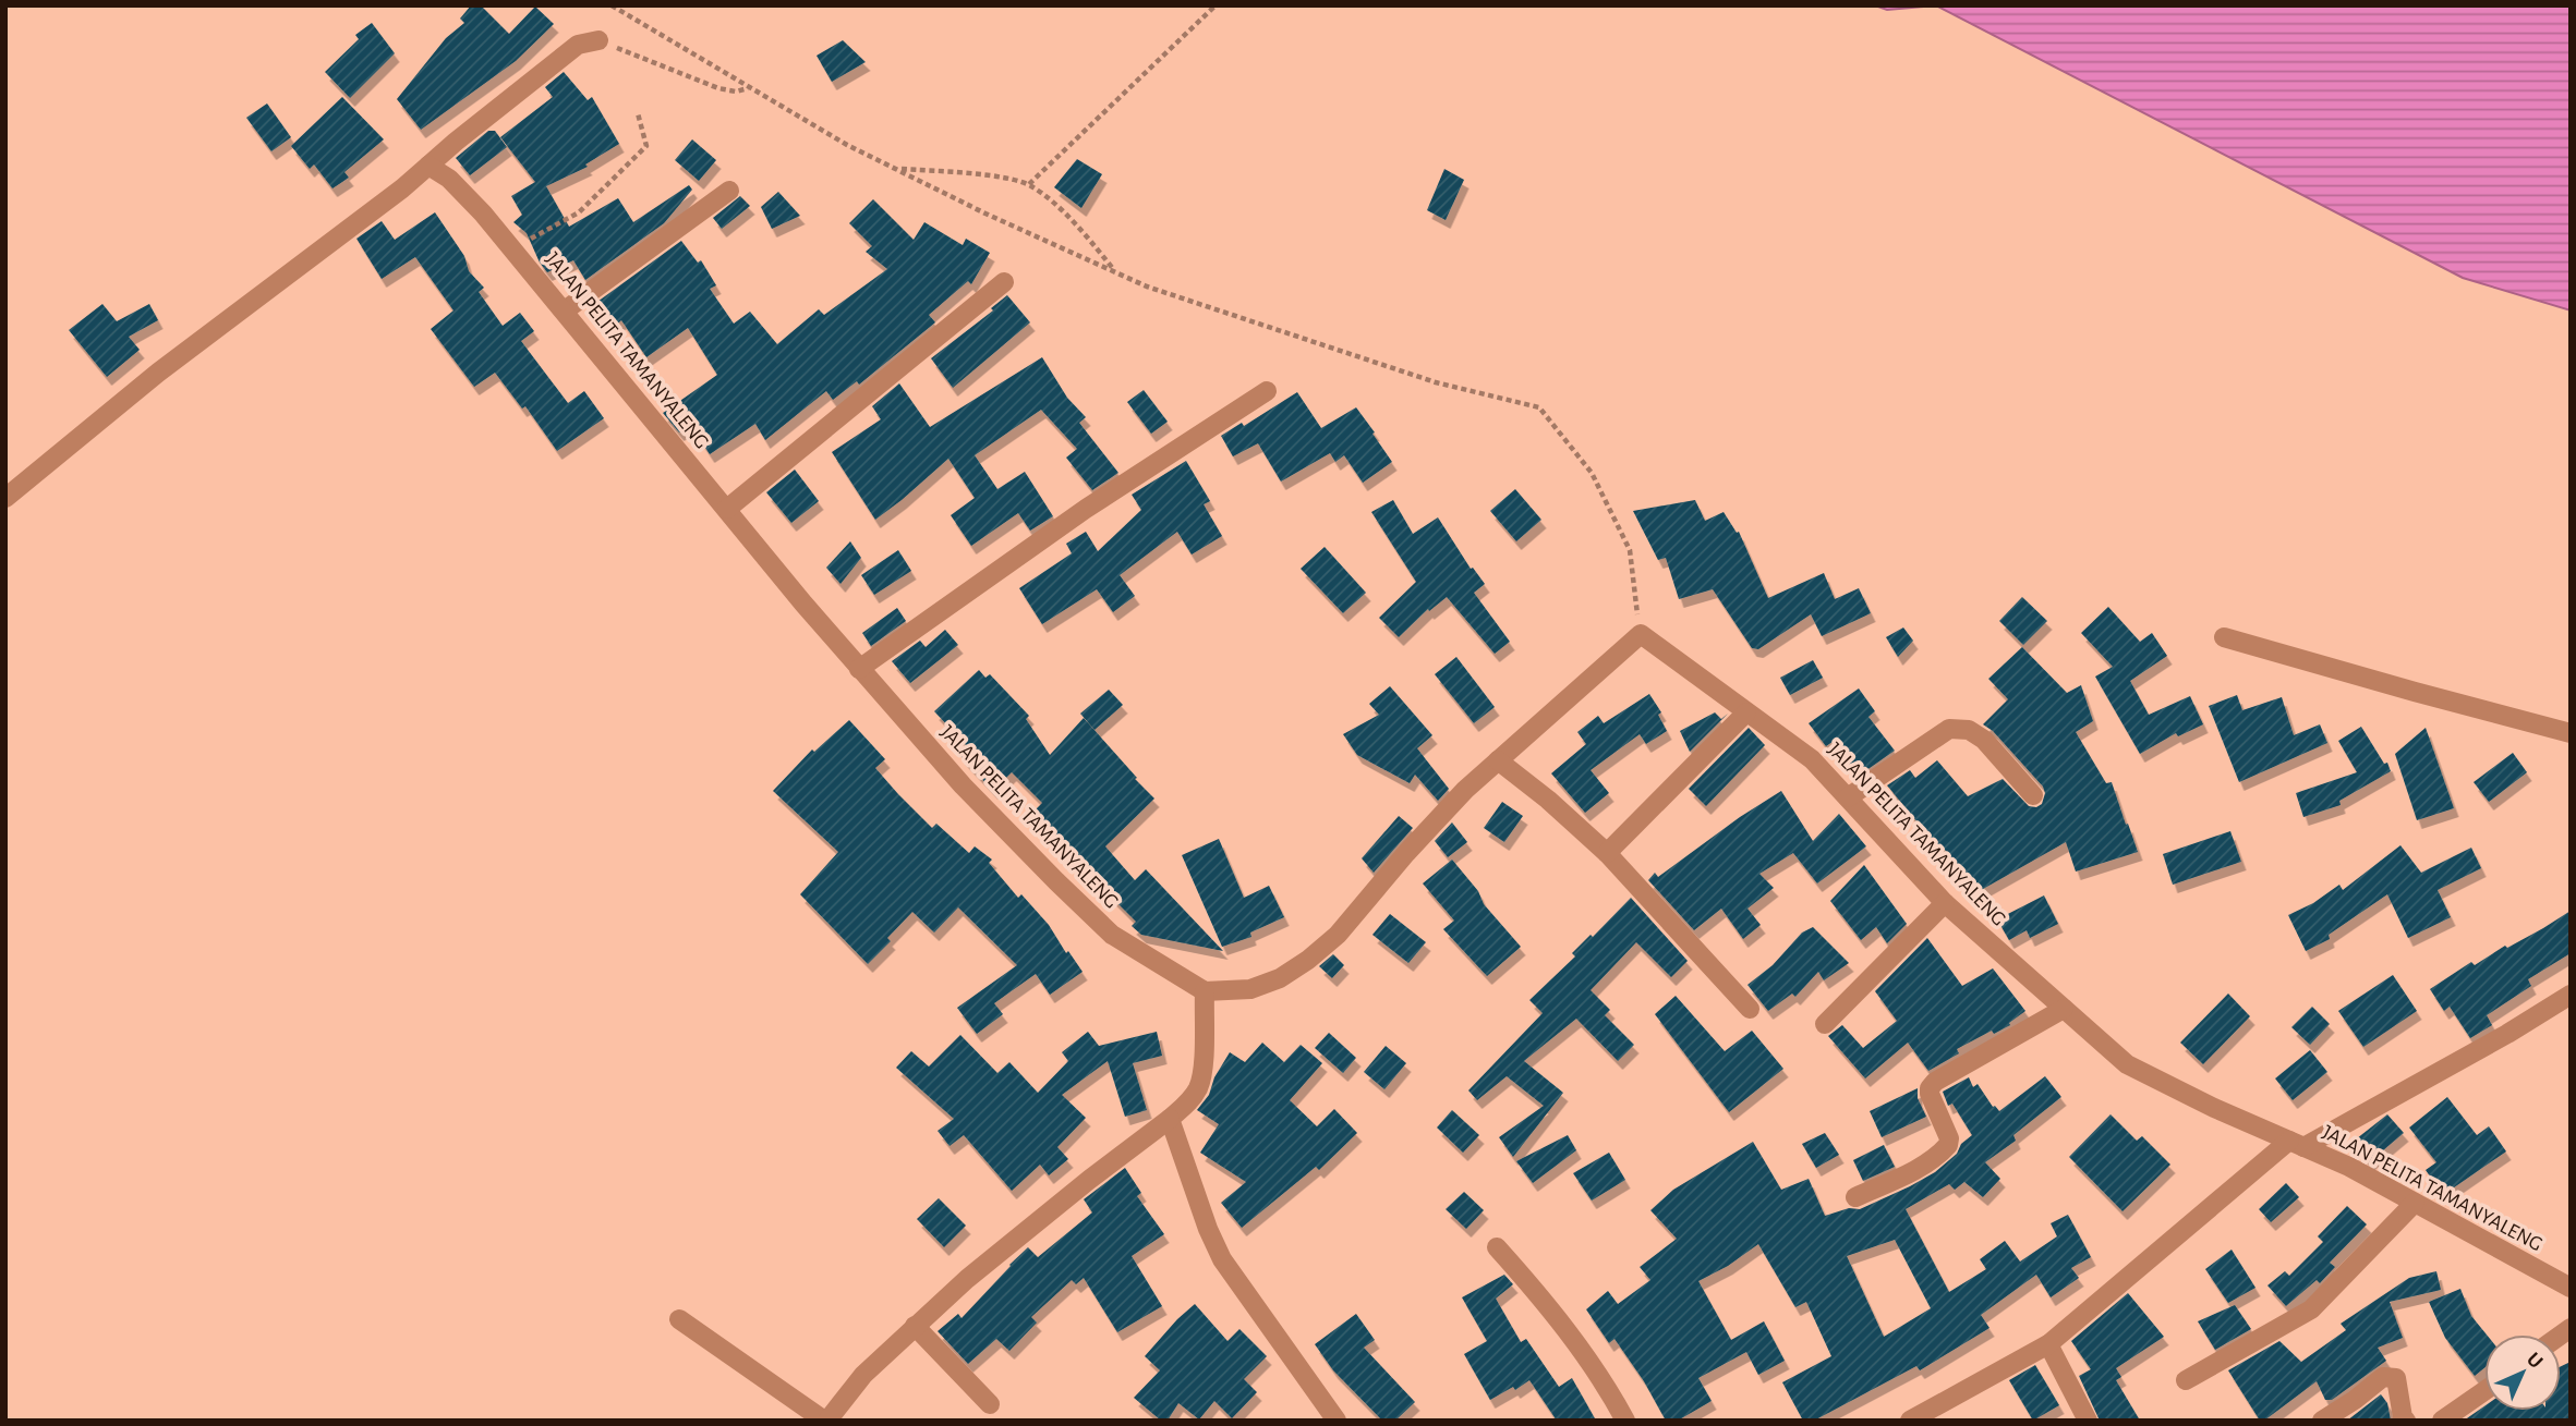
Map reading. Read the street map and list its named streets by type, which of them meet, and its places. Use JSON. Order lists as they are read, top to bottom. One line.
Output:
{"streets":{"street":["JALAN PELITA TAMANYALENG"]},"north":"top right"}
